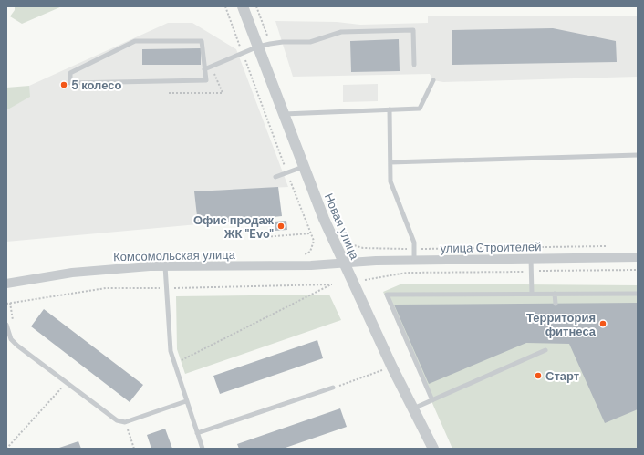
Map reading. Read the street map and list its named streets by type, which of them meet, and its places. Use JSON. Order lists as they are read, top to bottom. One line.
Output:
{"streets":{"street":["Новая улица","улица Строителей","Комсомольская улица"]},"crossings":[["Новая улица","улица Строителей"],["Новая улица","Комсомольская улица"],["улица Строителей","Комсомольская улица"]],"places":["5 колесо","Офис продаж ЖК \"Evo\"","Территория фитнеса","Старт"]}
